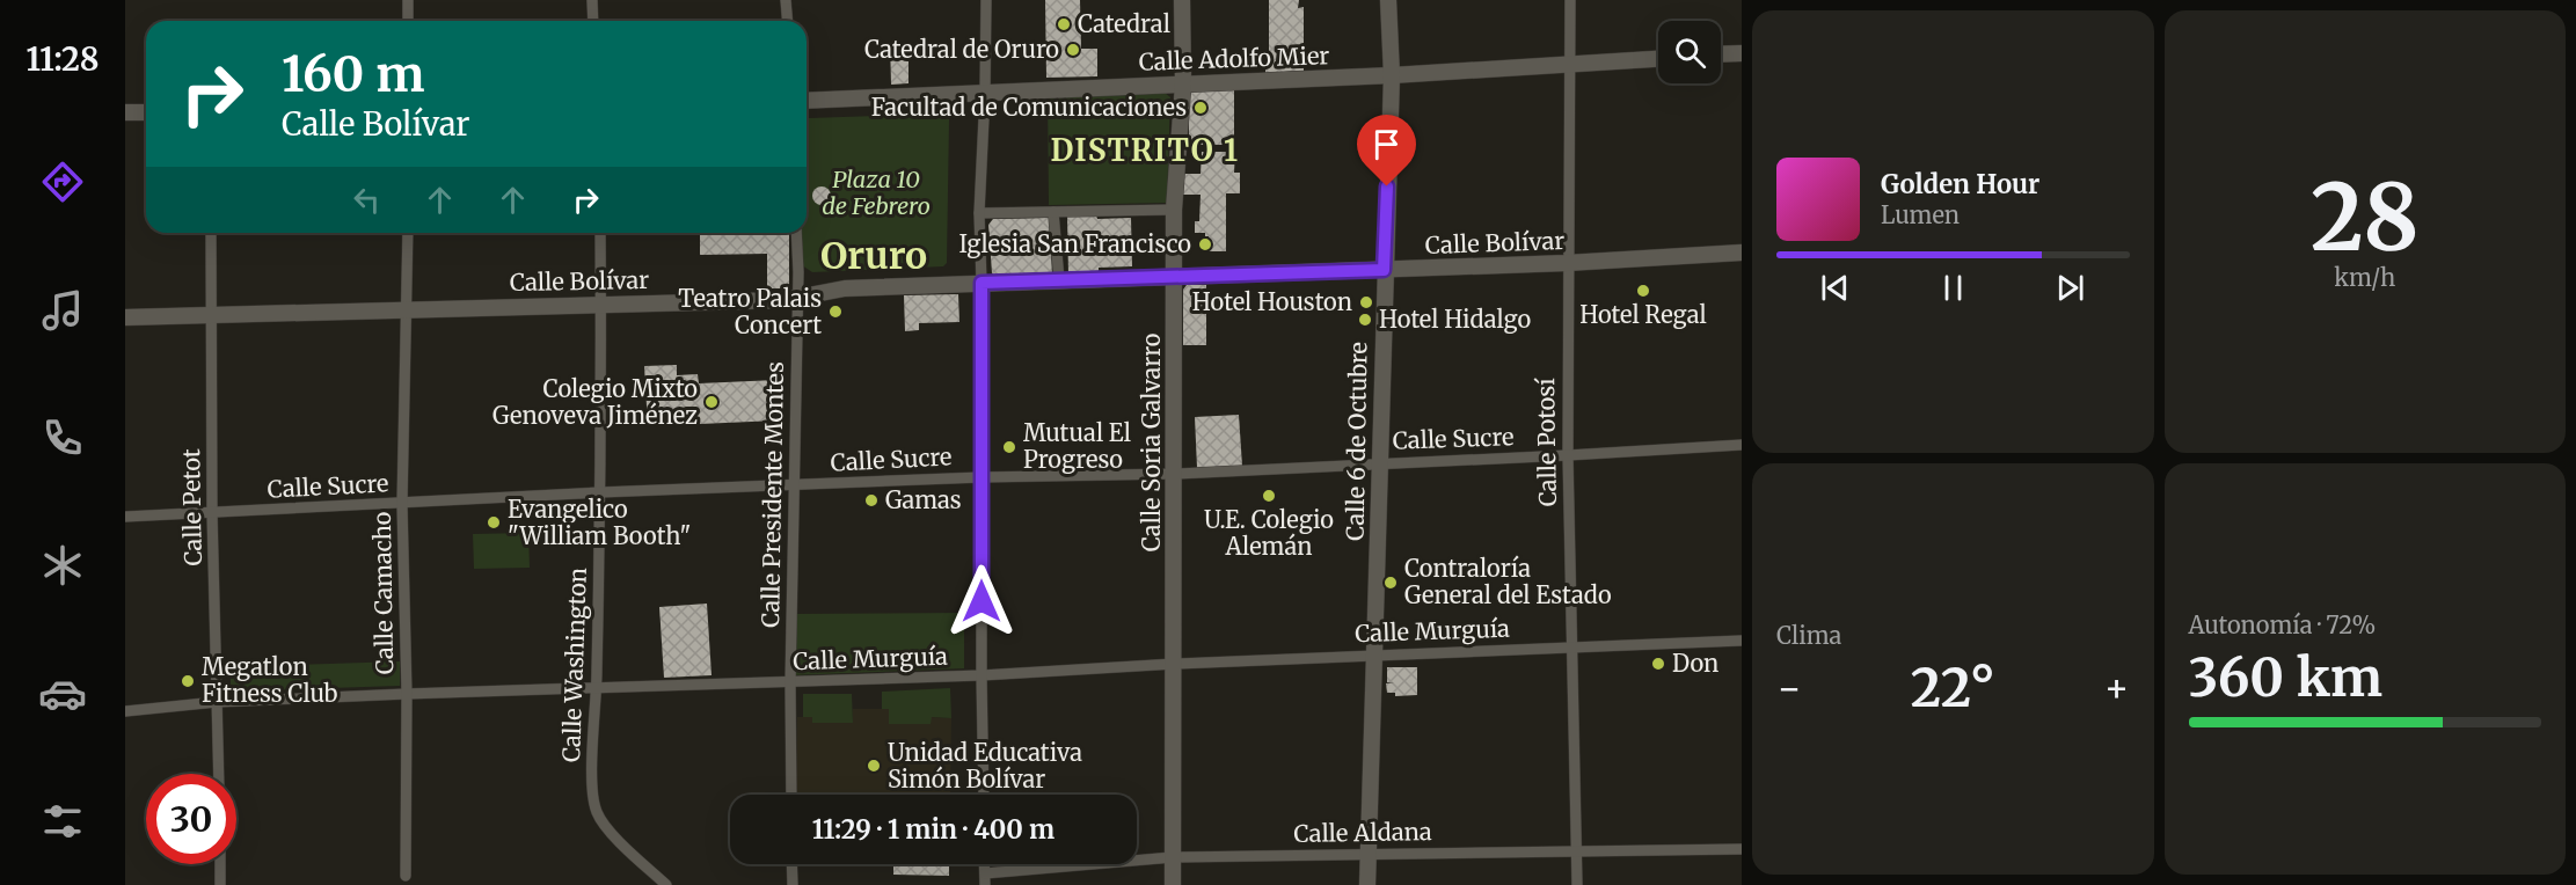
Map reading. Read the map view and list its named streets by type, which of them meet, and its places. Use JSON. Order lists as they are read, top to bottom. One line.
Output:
{"streets":{"main road":["Calle Adolfo Mier","Calle Bolívar","Calle 6 de Octubre","Calle Soria Galvarro"],"street":["Calle Sucre","Calle Potosí","Calle Presidente Montes","Calle Petot","Calle Camacho","Calle Murguía","Calle Washington","Calle Aldana"]},"crossings":[["Calle Adolfo Mier","Calle 6 de Octubre"],["Calle Adolfo Mier","Calle Soria Galvarro"],["Calle Adolfo Mier","Calle Potosí"],["Calle Bolívar","Calle 6 de Octubre"],["Calle Bolívar","Calle Soria Galvarro"],["Calle Bolívar","Calle Potosí"],["Calle Bolívar","Calle Presidente Montes"],["Calle Bolívar","Calle Petot"],["Calle Bolívar","Calle Camacho"],["Calle Bolívar","Calle Washington"],["Calle Sucre","Calle 6 de Octubre"],["Calle Sucre","Calle Soria Galvarro"],["Calle Sucre","Calle Potosí"],["Calle Sucre","Calle Presidente Montes"],["Calle Sucre","Calle Petot"],["Calle Sucre","Calle Camacho"],["Calle Sucre","Calle Washington"],["Calle 6 de Octubre","Calle Murguía"],["Calle 6 de Octubre","Calle Aldana"],["Calle Soria Galvarro","Calle Murguía"],["Calle Soria Galvarro","Calle Aldana"],["Calle Potosí","Calle Murguía"],["Calle Potosí","Calle Aldana"],["Calle Presidente Montes","Calle Murguía"],["Calle Petot","Calle Murguía"],["Calle Camacho","Calle Murguía"],["Calle Murguía","Calle Washington"]],"districts":["DISTRITO 1","Oruro"],"parks":["Plaza 10 de Febrero"],"places":["Catedral","Catedral de Oruro","Facultad de Comunicaciones","Iglesia San Francisco","Hotel Regal","Hotel Houston","Teatro Palais Concert","Hotel Hidalgo","Colegio Mixto Genoveva Jiménez","Mutual El Progreso","U.E. Colegio Alemán","Gamas","Evangelico \"William Booth\"","Contraloría General del Estado","Don","Megatlon Fitness Club","Unidad Educativa Simón Bolívar"],"page":{"tabs":"11:28","tile":[["28","km/h"],"Clima",["Autonomía · 72%","360 km"]],"turn":["160 m","Calle Bolívar"],"song":["Golden Hour","Lumen"],"heat":["−","22°","+"],"limit":"30","trip":"11:29 · 1 min · 400 m"}}
